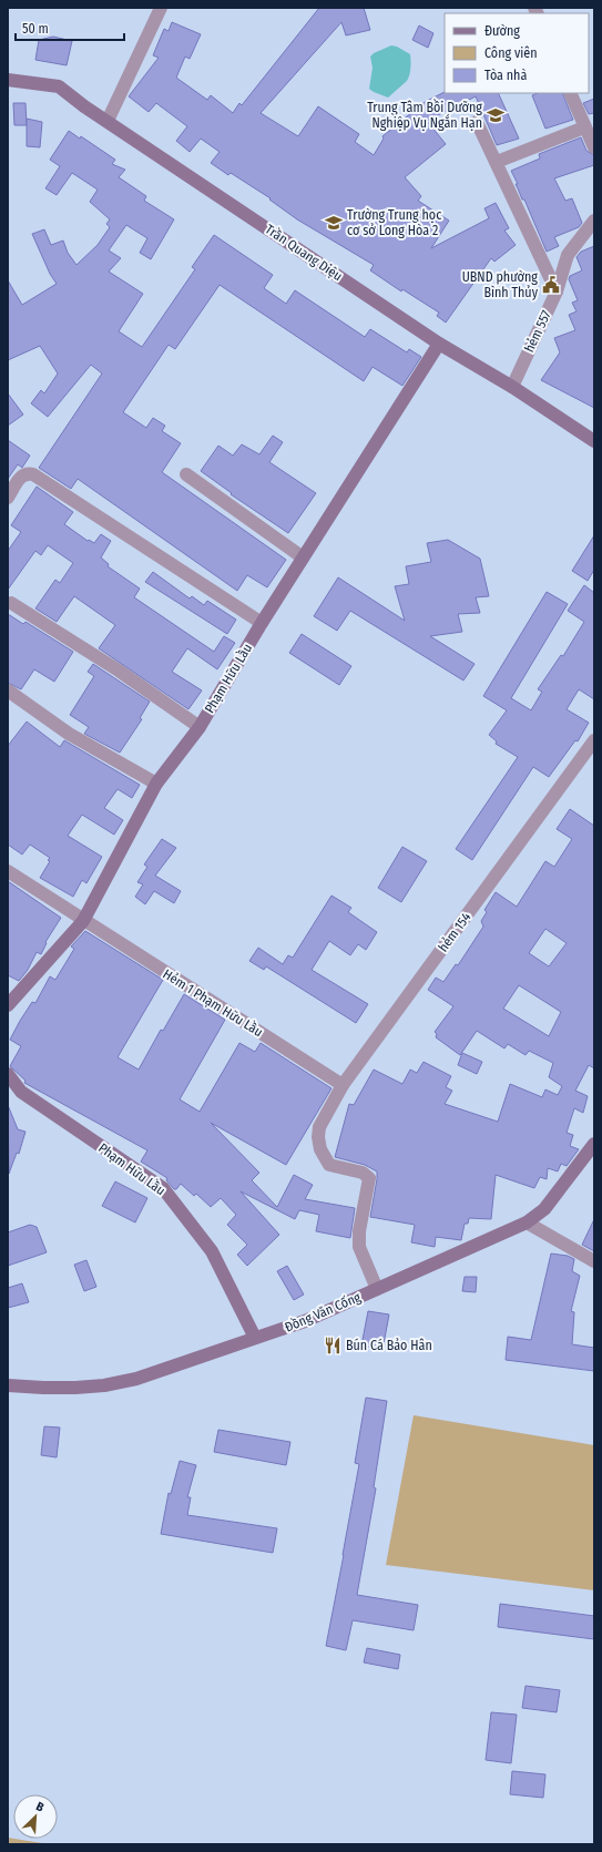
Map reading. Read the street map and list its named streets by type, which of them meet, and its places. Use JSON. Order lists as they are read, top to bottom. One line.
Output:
{"streets":{"street":["Trần Quang Diệu","hẻm 557","Phạm Hữu Lầu","hẻm 154","Hẻm 1 Phạm Hữu Lầu","Đồng Văn Cống"]},"crossings":[["Trần Quang Diệu","hẻm 557"],["Trần Quang Diệu","Phạm Hữu Lầu"],["Phạm Hữu Lầu","Hẻm 1 Phạm Hữu Lầu"],["Phạm Hữu Lầu","Đồng Văn Cống"],["hẻm 154","Hẻm 1 Phạm Hữu Lầu"],["hẻm 154","Đồng Văn Cống"]],"places":{"school or university":["Trung Tâm Bồi Dưỡng Nghiệp Vụ Ngắn Hạn","Trường Trung học cơ sở Long Hòa 2"],"public building":["UBND phường Bình Thủy"],"restaurant":["Bún Cá Bảo Hân"]},"legend":["Đường","Công viên","Tòa nhà"],"scale_bar":"50 m","north":"top right"}
